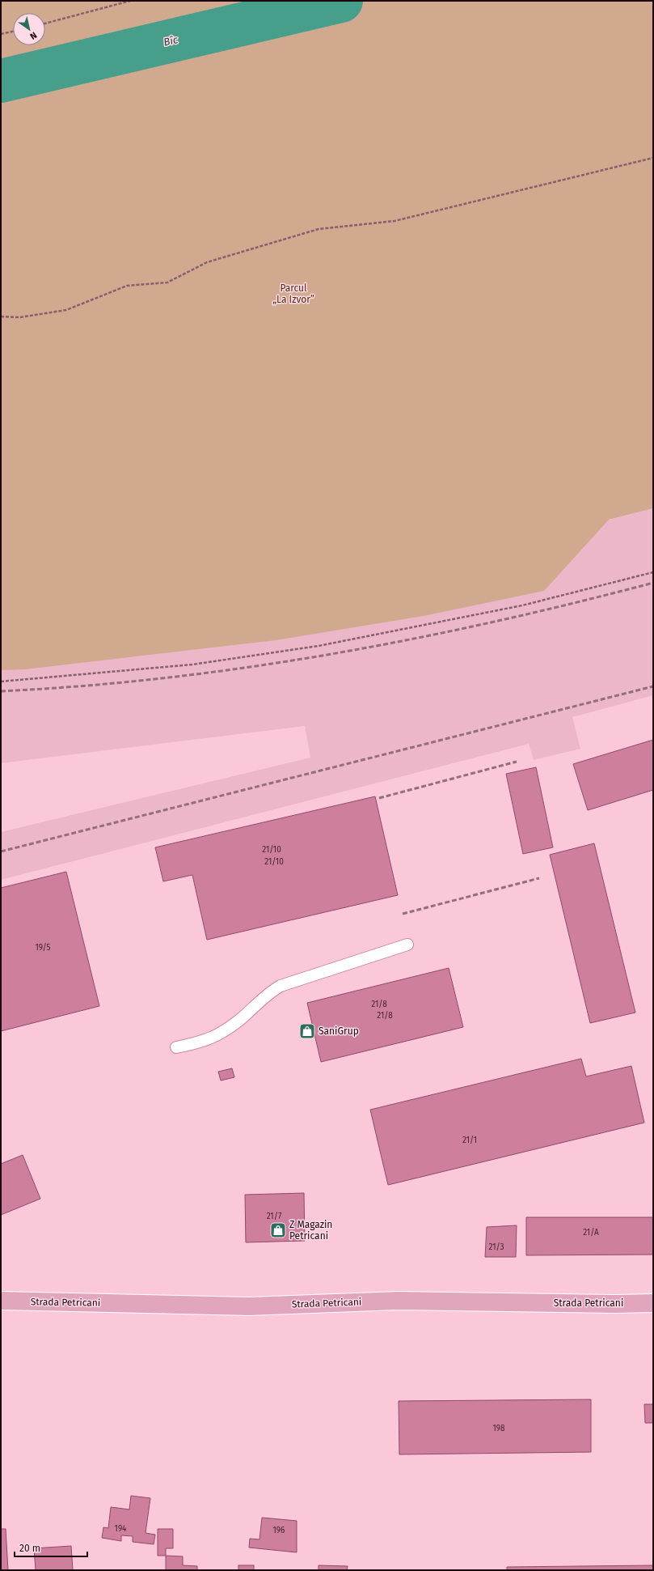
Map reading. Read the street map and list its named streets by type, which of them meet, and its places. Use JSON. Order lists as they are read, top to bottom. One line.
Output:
{"streets":{"main road":["Strada Petricani"]},"water":["Bîc"],"parks":["Parcul „La Izvor”"],"places":{"shop":["SaniGrup","Z Magazin Petricani"]},"house_numbers":["21/10","21/10","19/5","21/8","21/8","21/1","21/7","21/A","21/3","198","194","196"],"scale_bar":"20 m","north":"bottom right"}
